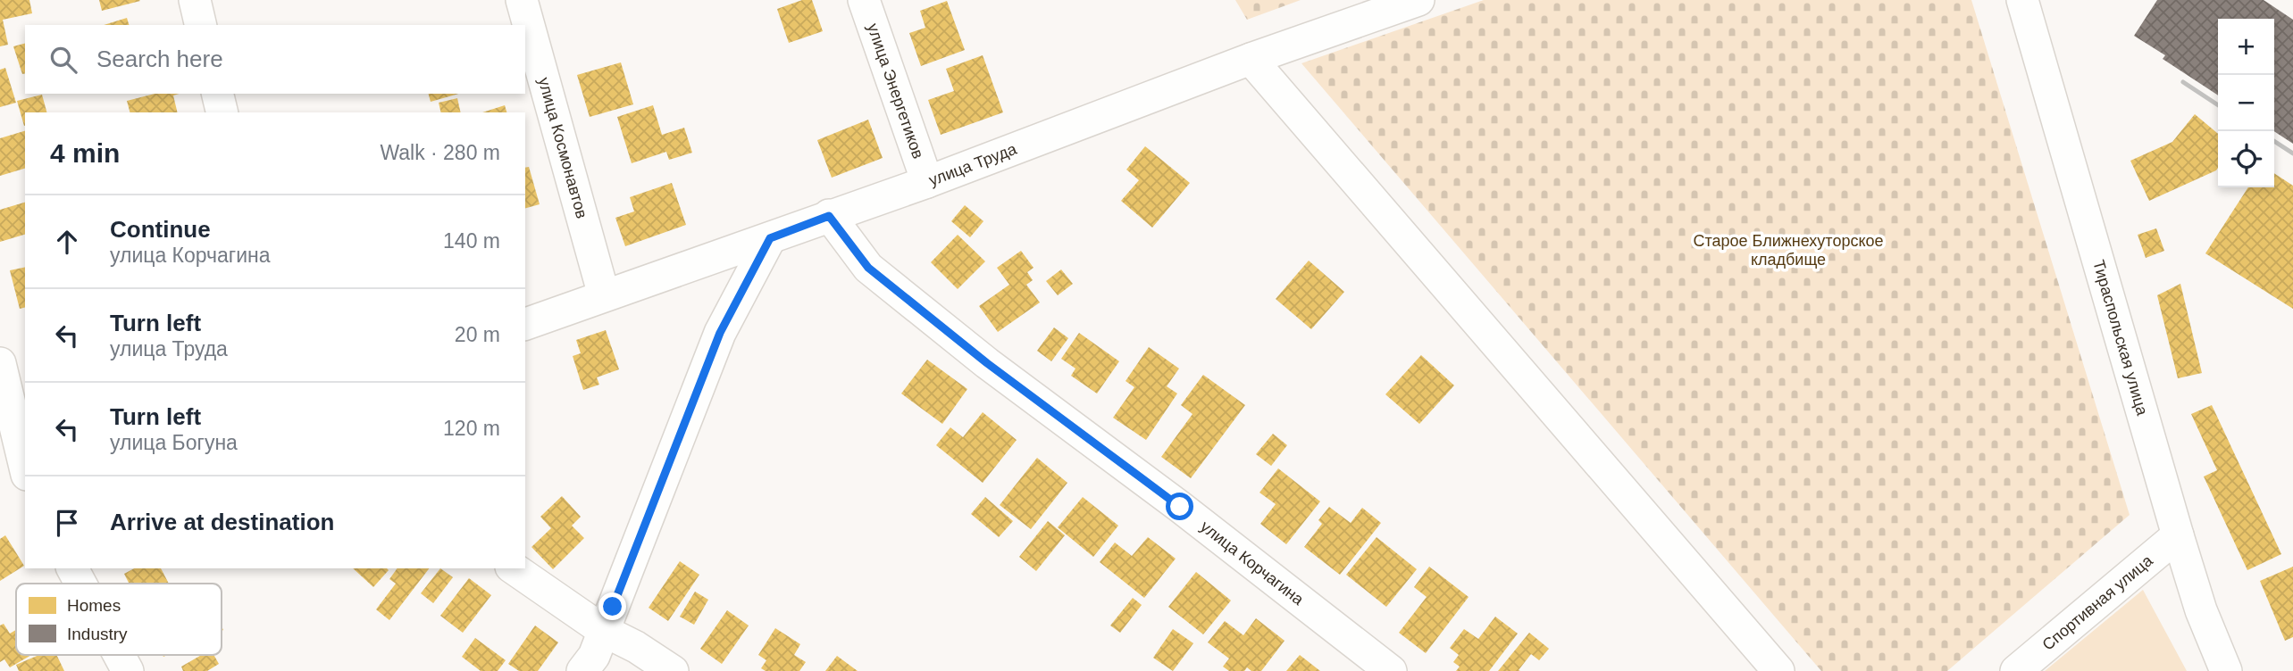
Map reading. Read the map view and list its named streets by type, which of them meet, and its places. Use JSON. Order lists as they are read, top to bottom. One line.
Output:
{"streets":{"street":["улица Энергетиков","улица Космонавтов","улица Труда","Тираспольская улица","улица Корчагина","Спортивная улица"]},"crossings":[["улица Энергетиков","улица Труда"],["улица Космонавтов","улица Труда"],["улица Труда","улица Корчагина"],["Тираспольская улица","Спортивная улица"]],"parks":["Старое Ближнехуторское кладбище"],"legend":["Homes","Industry"],"page":{"map_buttons":["+","−"],"search":"Search here","heading":["4 min","Walk · 280 m"],"list":[["Continue","улица Корчагина","140 m"],["Turn left","улица Труда","20 m"],["Turn left","улица Богуна","120 m"],"Arrive at destination"]}}
